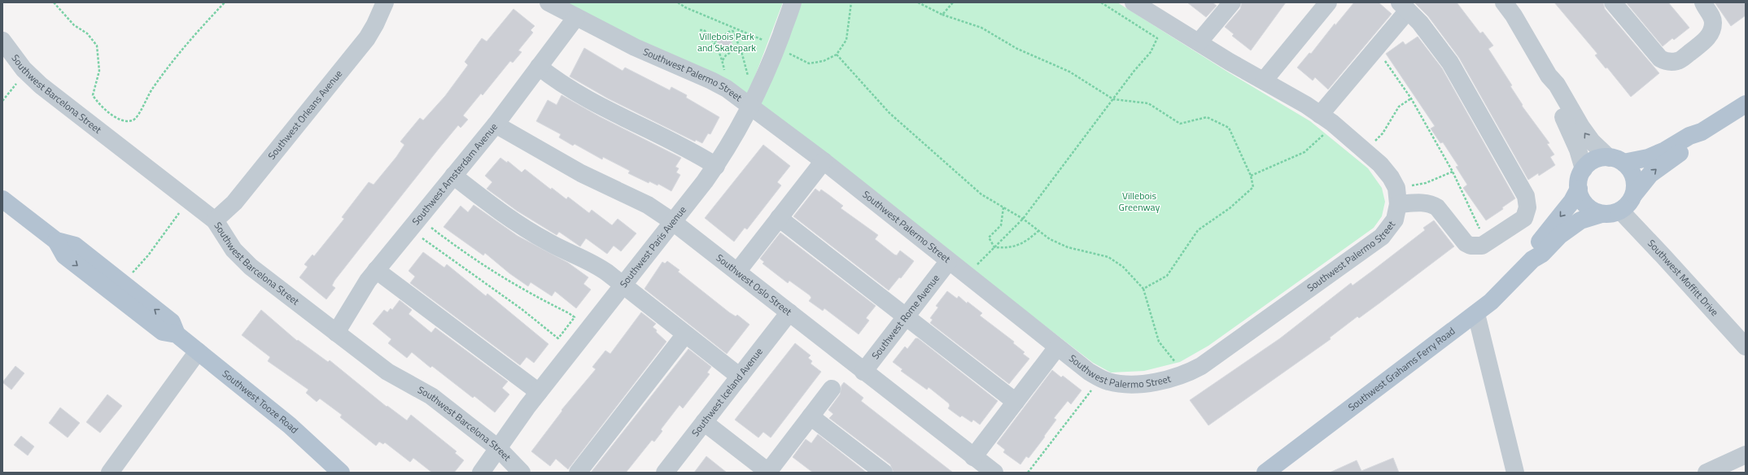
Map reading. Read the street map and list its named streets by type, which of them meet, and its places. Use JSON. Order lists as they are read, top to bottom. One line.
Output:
{"streets":{"main road":["Southwest Grahams Ferry Road","Southwest Tooze Road"],"street":["Southwest Palermo Street","Southwest Barcelona Street","Southwest Orleans Avenue","Southwest Amsterdam Avenue","Southwest Paris Avenue","Southwest Moffitt Drive","Southwest Oslo Street","Southwest Rome Avenue","Southwest Iceland Avenue"]},"crossings":[["Southwest Palermo Street","Southwest Amsterdam Avenue"],["Southwest Palermo Street","Southwest Paris Avenue"],["Southwest Palermo Street","Southwest Rome Avenue"],["Southwest Barcelona Street","Southwest Orleans Avenue"],["Southwest Barcelona Street","Southwest Amsterdam Avenue"],["Southwest Barcelona Street","Southwest Paris Avenue"],["Southwest Amsterdam Avenue","Southwest Oslo Street"],["Southwest Paris Avenue","Southwest Oslo Street"],["Southwest Moffitt Drive","Southwest Grahams Ferry Road"],["Southwest Oslo Street","Southwest Rome Avenue"],["Southwest Oslo Street","Southwest Iceland Avenue"]],"parks":["Villebois Park and Skatepark","Villebois Greenway"]}
